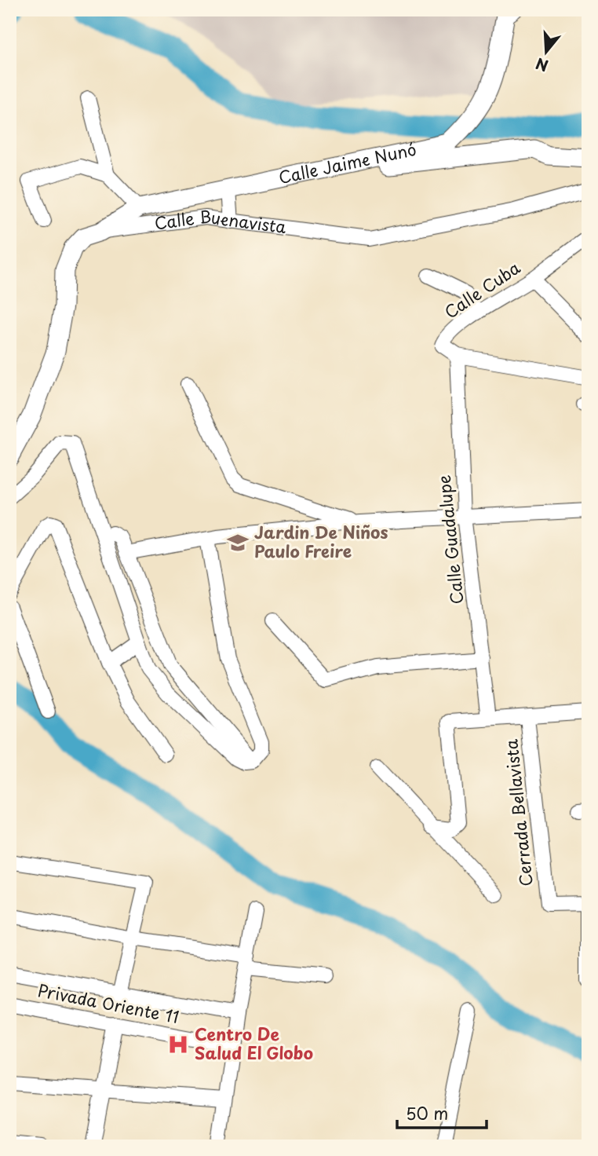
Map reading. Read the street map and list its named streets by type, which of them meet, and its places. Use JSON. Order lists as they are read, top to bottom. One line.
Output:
{"streets":{"street":["Calle Jaime Nunó","Calle Buenavista","Calle Cuba","Calle Guadalupe","Cerrada Bellavista","Privada Oriente 11"]},"crossings":[["Calle Jaime Nunó","Calle Buenavista"],["Calle Cuba","Calle Guadalupe"]],"places":{"school or university":["Jardin De Niños Paulo Freire"],"hospital":["Centro De Salud El Globo"]},"scale_bar":"50 m","north":"bottom"}
